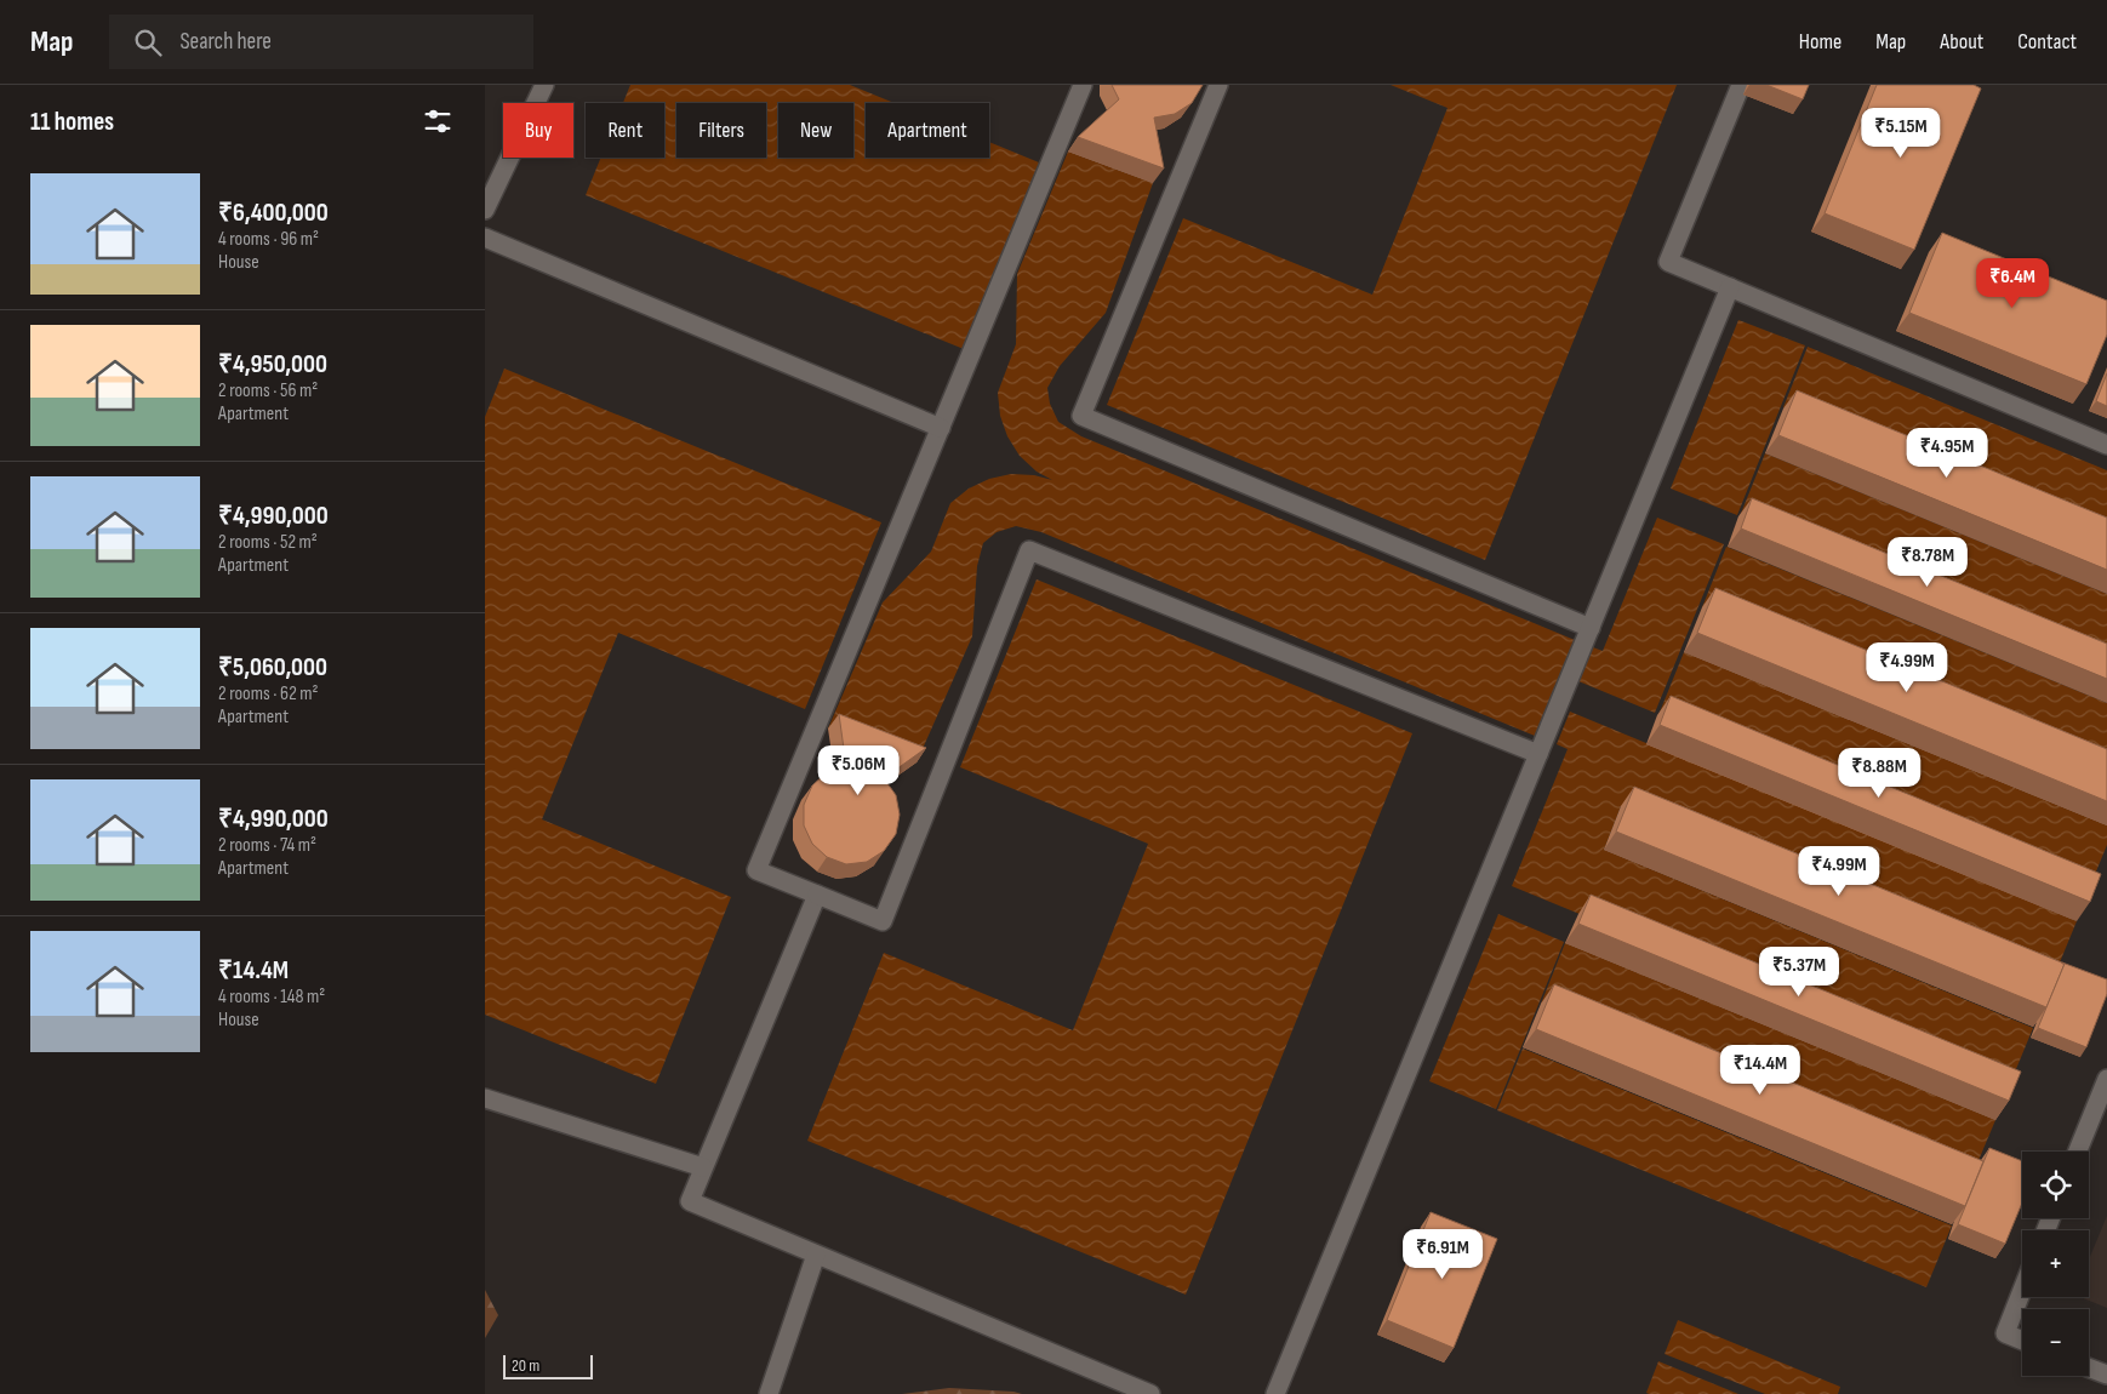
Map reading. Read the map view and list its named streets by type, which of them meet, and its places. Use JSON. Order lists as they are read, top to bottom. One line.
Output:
{"scale_bar":"20 m","page":{"header":"Map","search":"Search here","nav":["Home","Map","About","Contact"],"heading":"11 homes","chip":["Buy","Rent","Filters","New","Apartment"],"price":["₹5.15M","₹6.4M","₹4.95M","₹8.78M","₹4.99M","₹5.06M","₹8.88M","₹4.99M","₹5.37M","₹14.4M","₹6.91M"],"list":[{"name":"₹6,400,000","note":"4 rooms · 96 m² · House"},{"name":"₹4,950,000","note":"2 rooms · 56 m² · Apartment"},{"name":"₹4,990,000","note":"2 rooms · 52 m² · Apartment"},{"name":"₹5,060,000","note":"2 rooms · 62 m² · Apartment"},{"name":"₹4,990,000","note":"2 rooms · 74 m² · Apartment"},{"name":"₹14.4M","note":"4 rooms · 148 m² · House"}],"map_buttons":["+","−"],"scale":"20 m"}}
